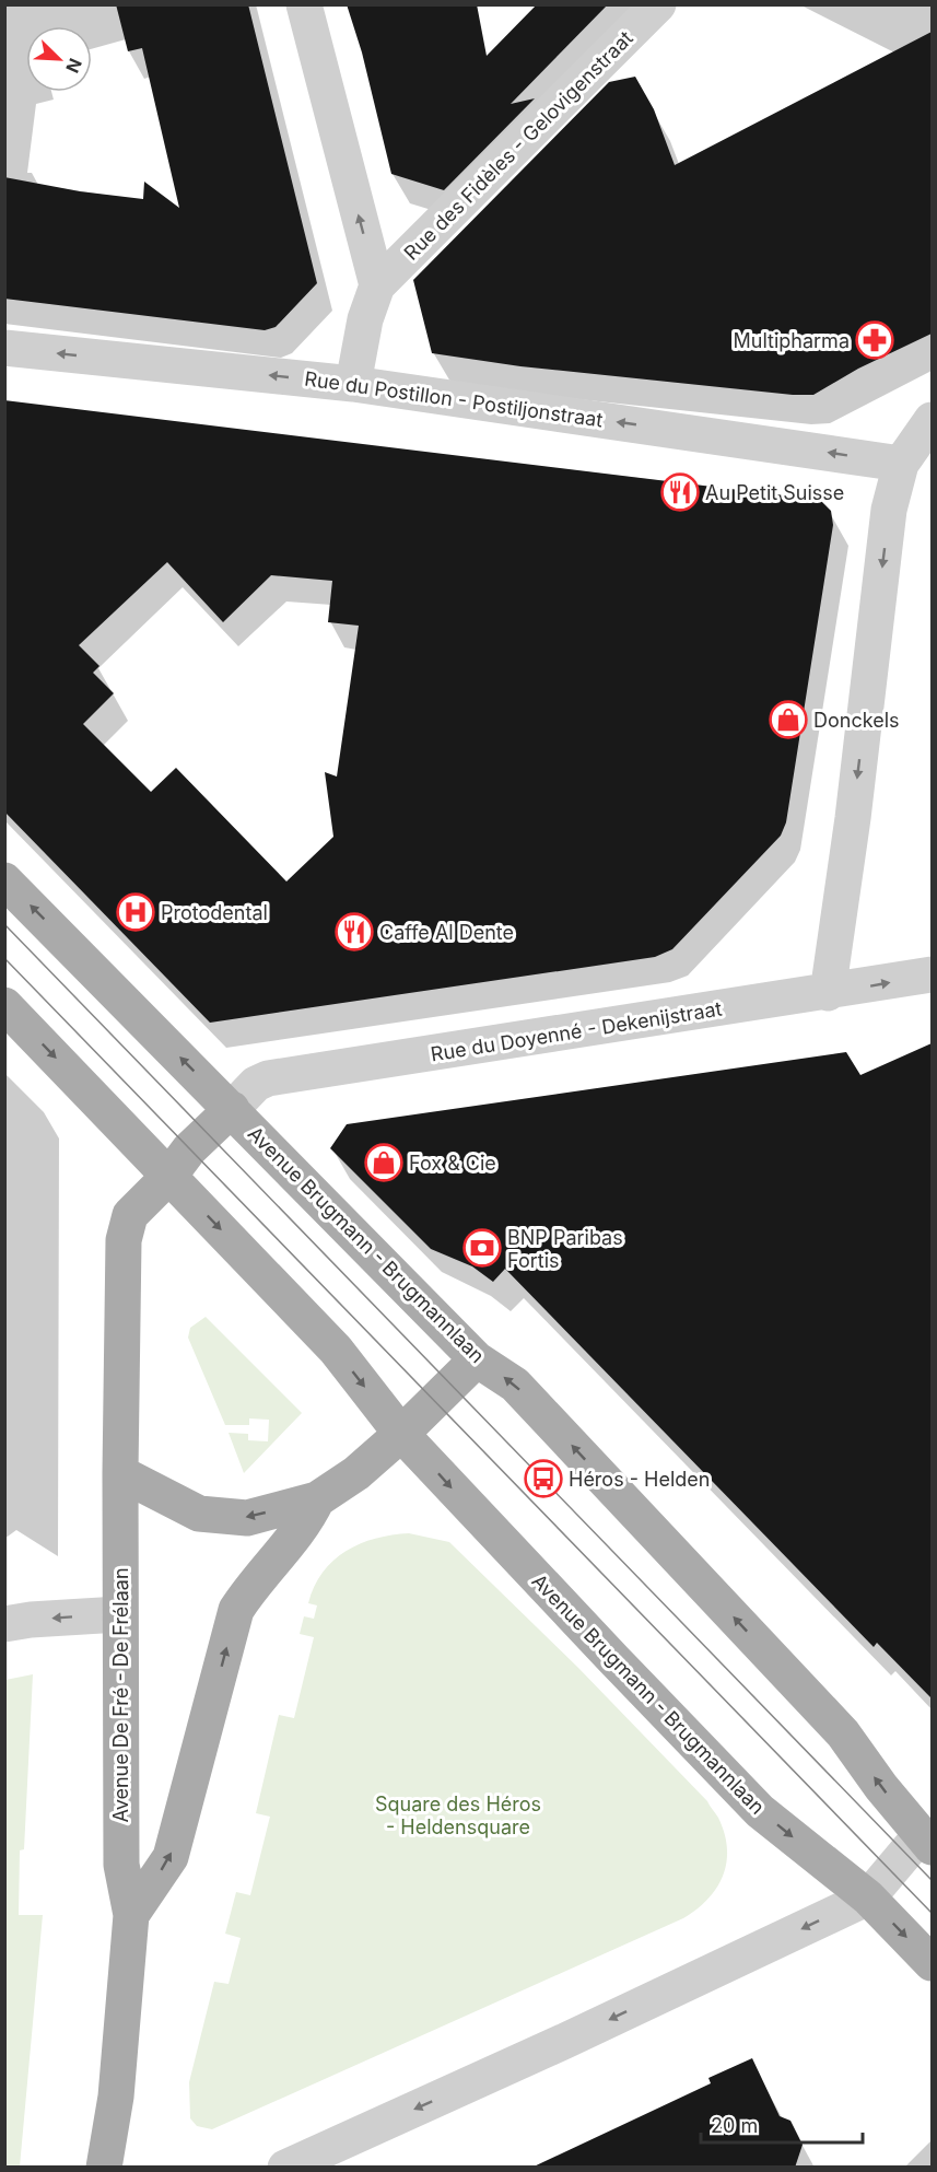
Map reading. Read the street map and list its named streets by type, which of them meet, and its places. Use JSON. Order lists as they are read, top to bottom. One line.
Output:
{"streets":{"main road":["Avenue Brugmann - Brugmannlaan","Avenue De Fré - De Frélaan"],"street":["Rue des Fidèles - Gelovigenstraat","Rue du Postillon - Postiljonstraat","Rue du Doyenné - Dekenijstraat"]},"crossings":[["Rue du Doyenné - Dekenijstraat","Avenue Brugmann - Brugmannlaan"],["Rue du Doyenné - Dekenijstraat","Avenue De Fré - De Frélaan"],["Avenue Brugmann - Brugmannlaan","Avenue De Fré - De Frélaan"]],"one_way":["Rue du Postillon - Postiljonstraat"],"parks":["Square des Héros - Heldensquare"],"places":{"pharmacy":["Multipharma"],"restaurant":["Au Petit Suisse","Caffe Al Dente"],"shop":["Donckels","Fox & Cie"],"hospital":["Protodental"],"bank":["BNP Paribas Fortis"],"bus stop":["Héros - Helden"]},"scale_bar":"20 m","north":"bottom right"}
